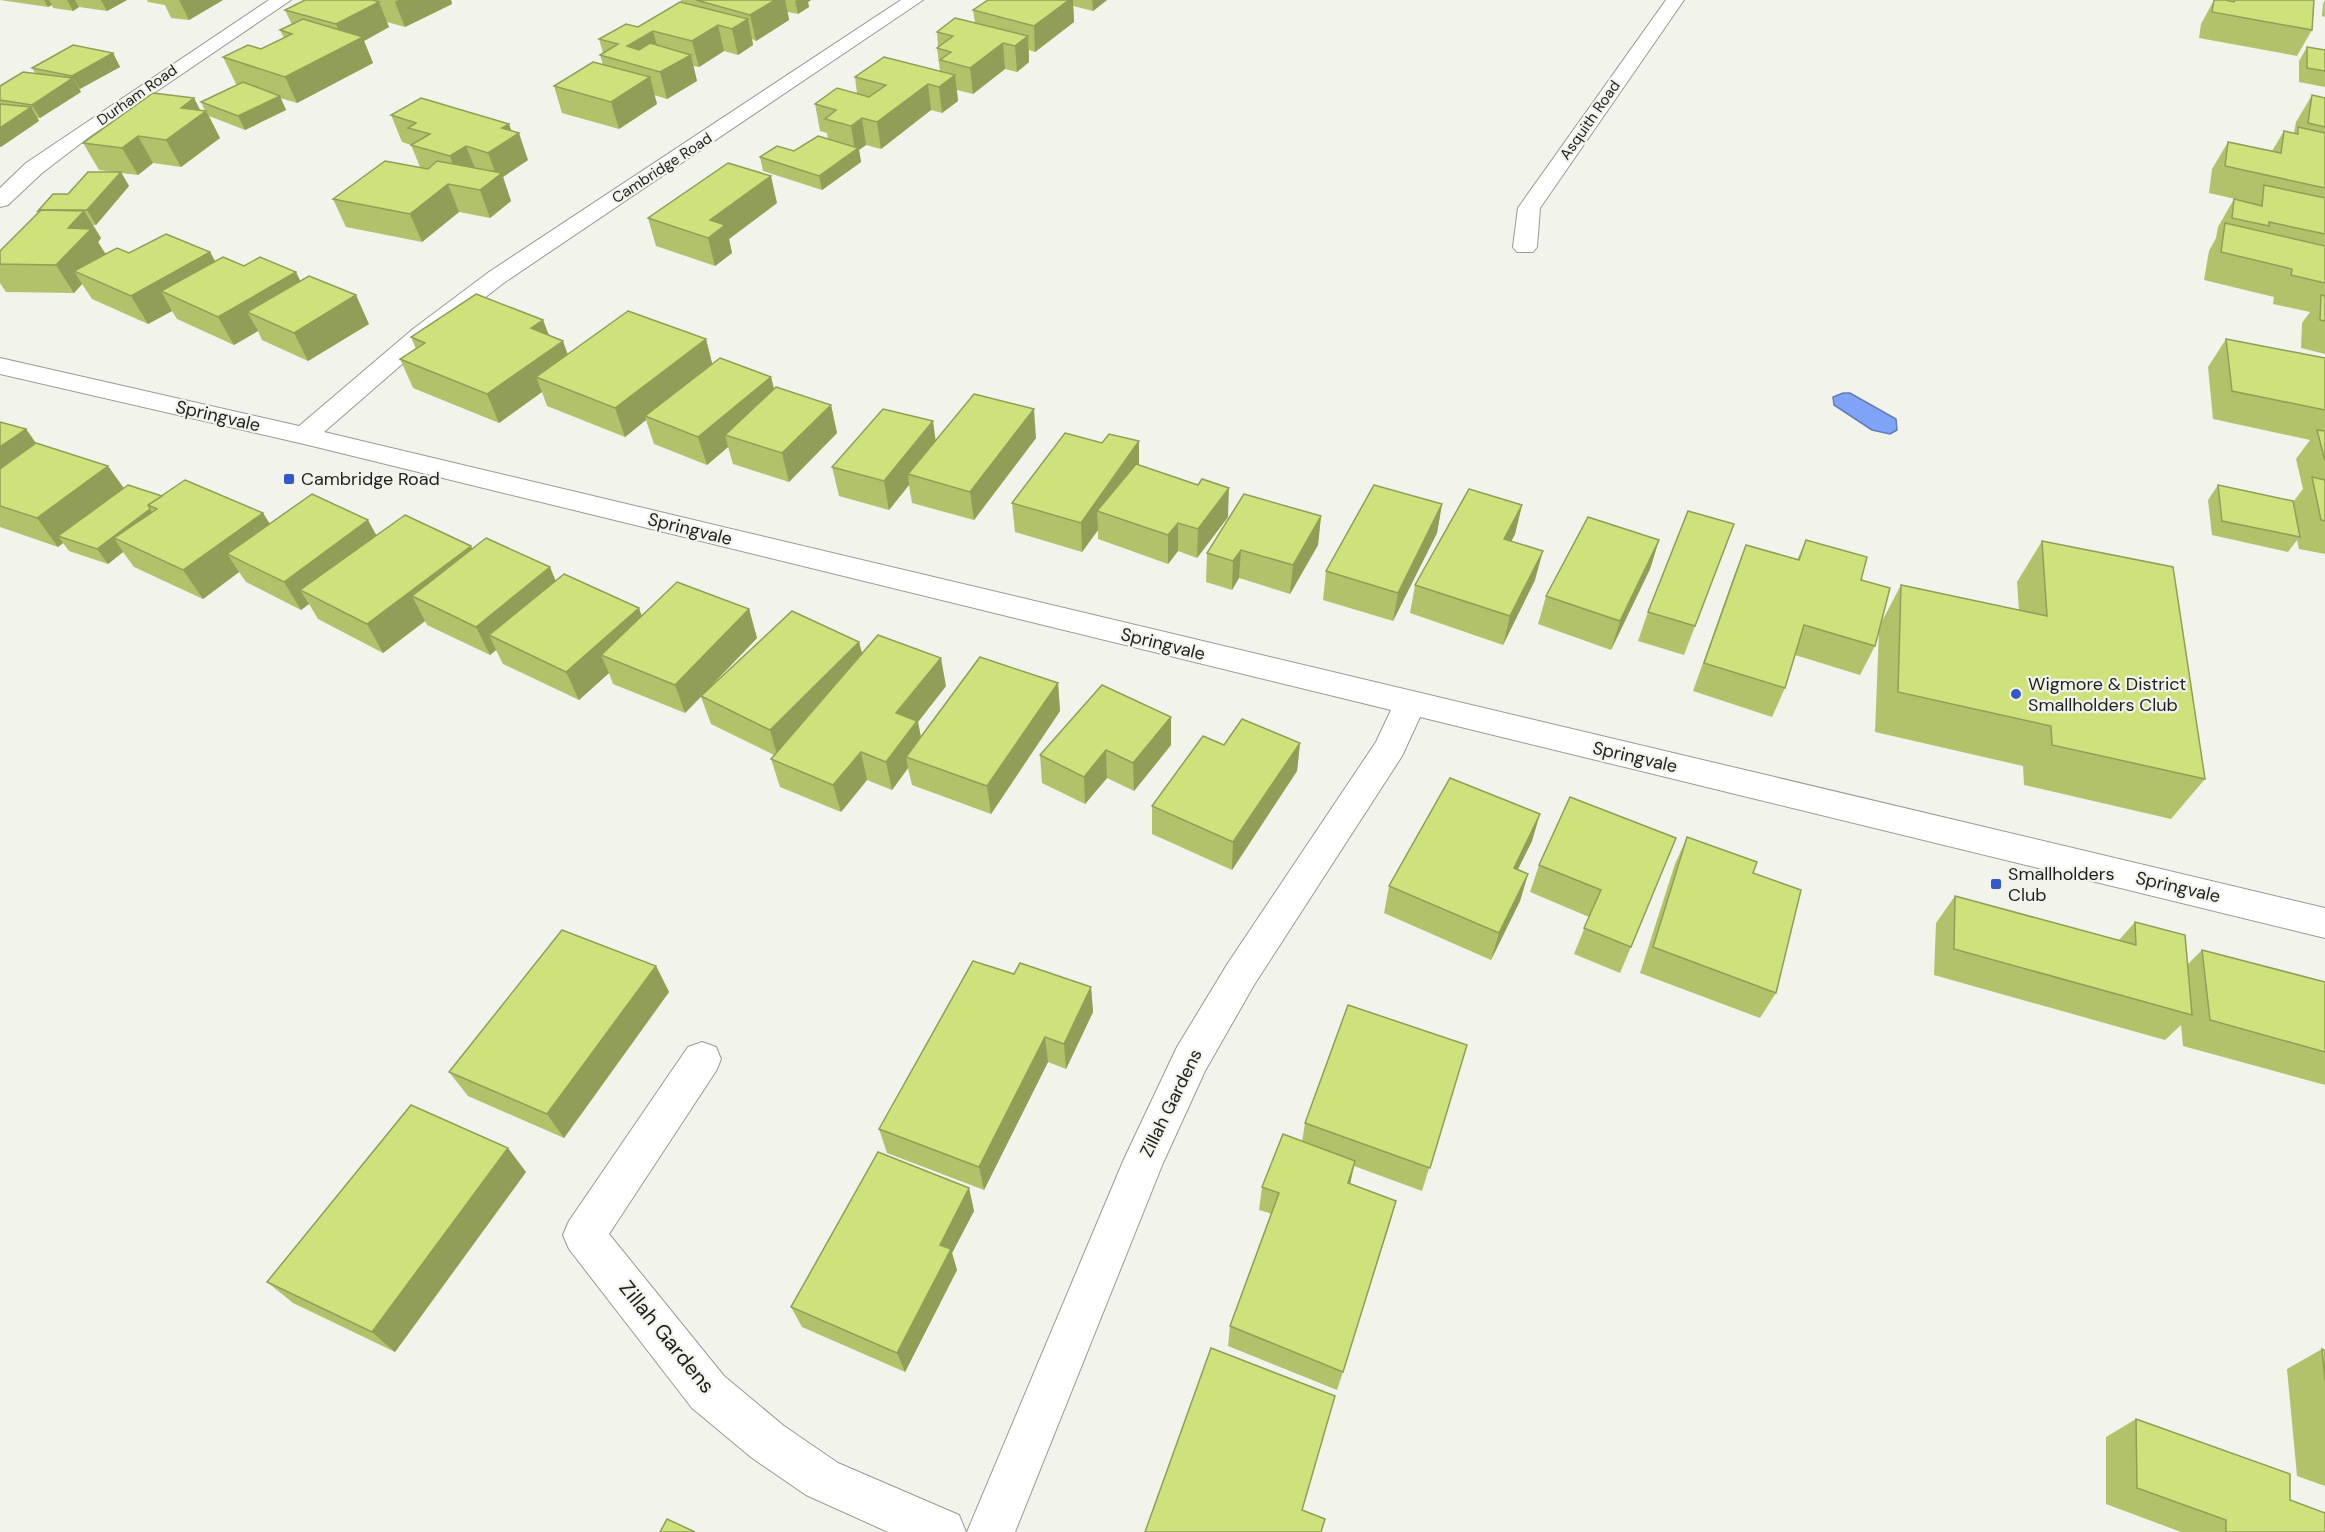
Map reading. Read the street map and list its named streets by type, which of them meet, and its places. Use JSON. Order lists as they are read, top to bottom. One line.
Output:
{"streets":{"street":["Durham Road","Asquith Road","Cambridge Road","Springvale","Zillah Gardens"]},"crossings":[["Cambridge Road","Springvale"],["Springvale","Zillah Gardens"]],"places":{"transit":["Cambridge Road","Smallholders Club"],"other":["Wigmore & District Smallholders Club"]}}
